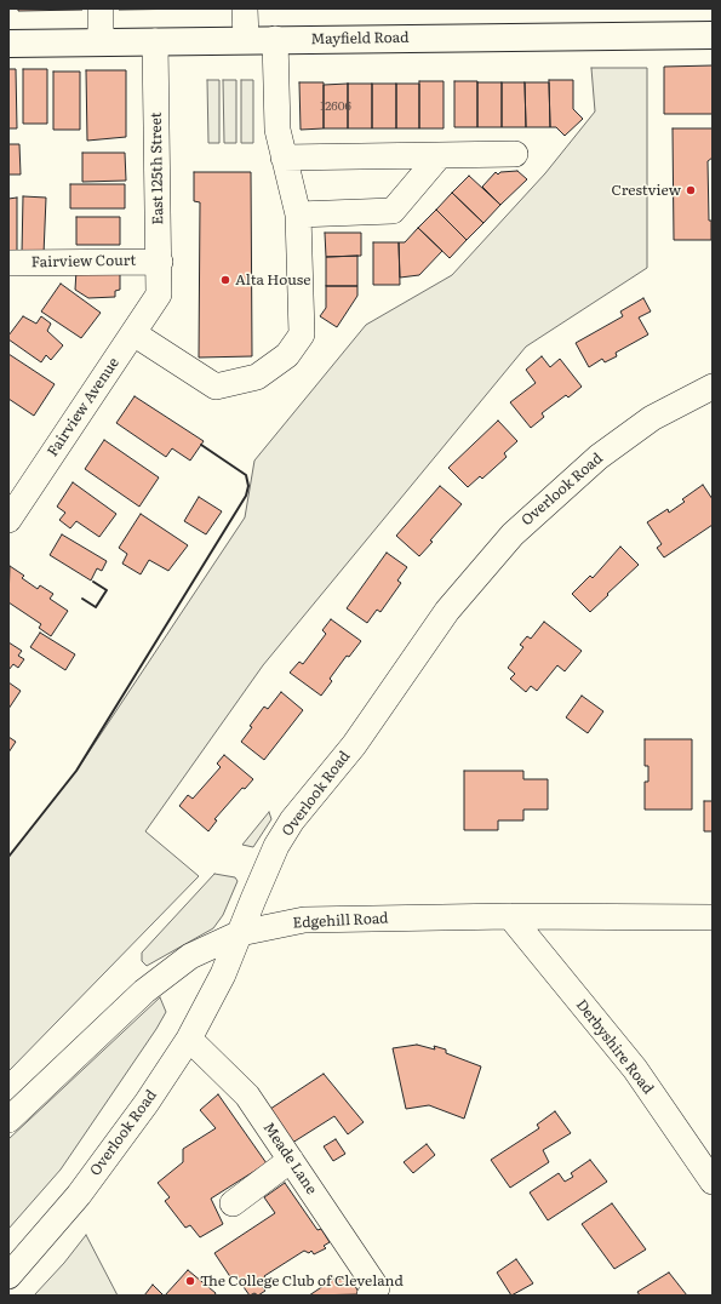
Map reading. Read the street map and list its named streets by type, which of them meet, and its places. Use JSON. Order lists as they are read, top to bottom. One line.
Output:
{"streets":{"main road":["Mayfield Road"],"street":["East 125th Street","Fairview Court","Fairview Avenue","Overlook Road","Edgehill Road","Derbyshire Road","Meade Lane"]},"crossings":[["Mayfield Road","East 125th Street"],["East 125th Street","Fairview Court"],["East 125th Street","Fairview Avenue"],["Overlook Road","Edgehill Road"],["Overlook Road","Meade Lane"],["Edgehill Road","Derbyshire Road"]],"places":["Crestview","Alta House","The College Club of Cleveland"],"house_numbers":["12606"]}
